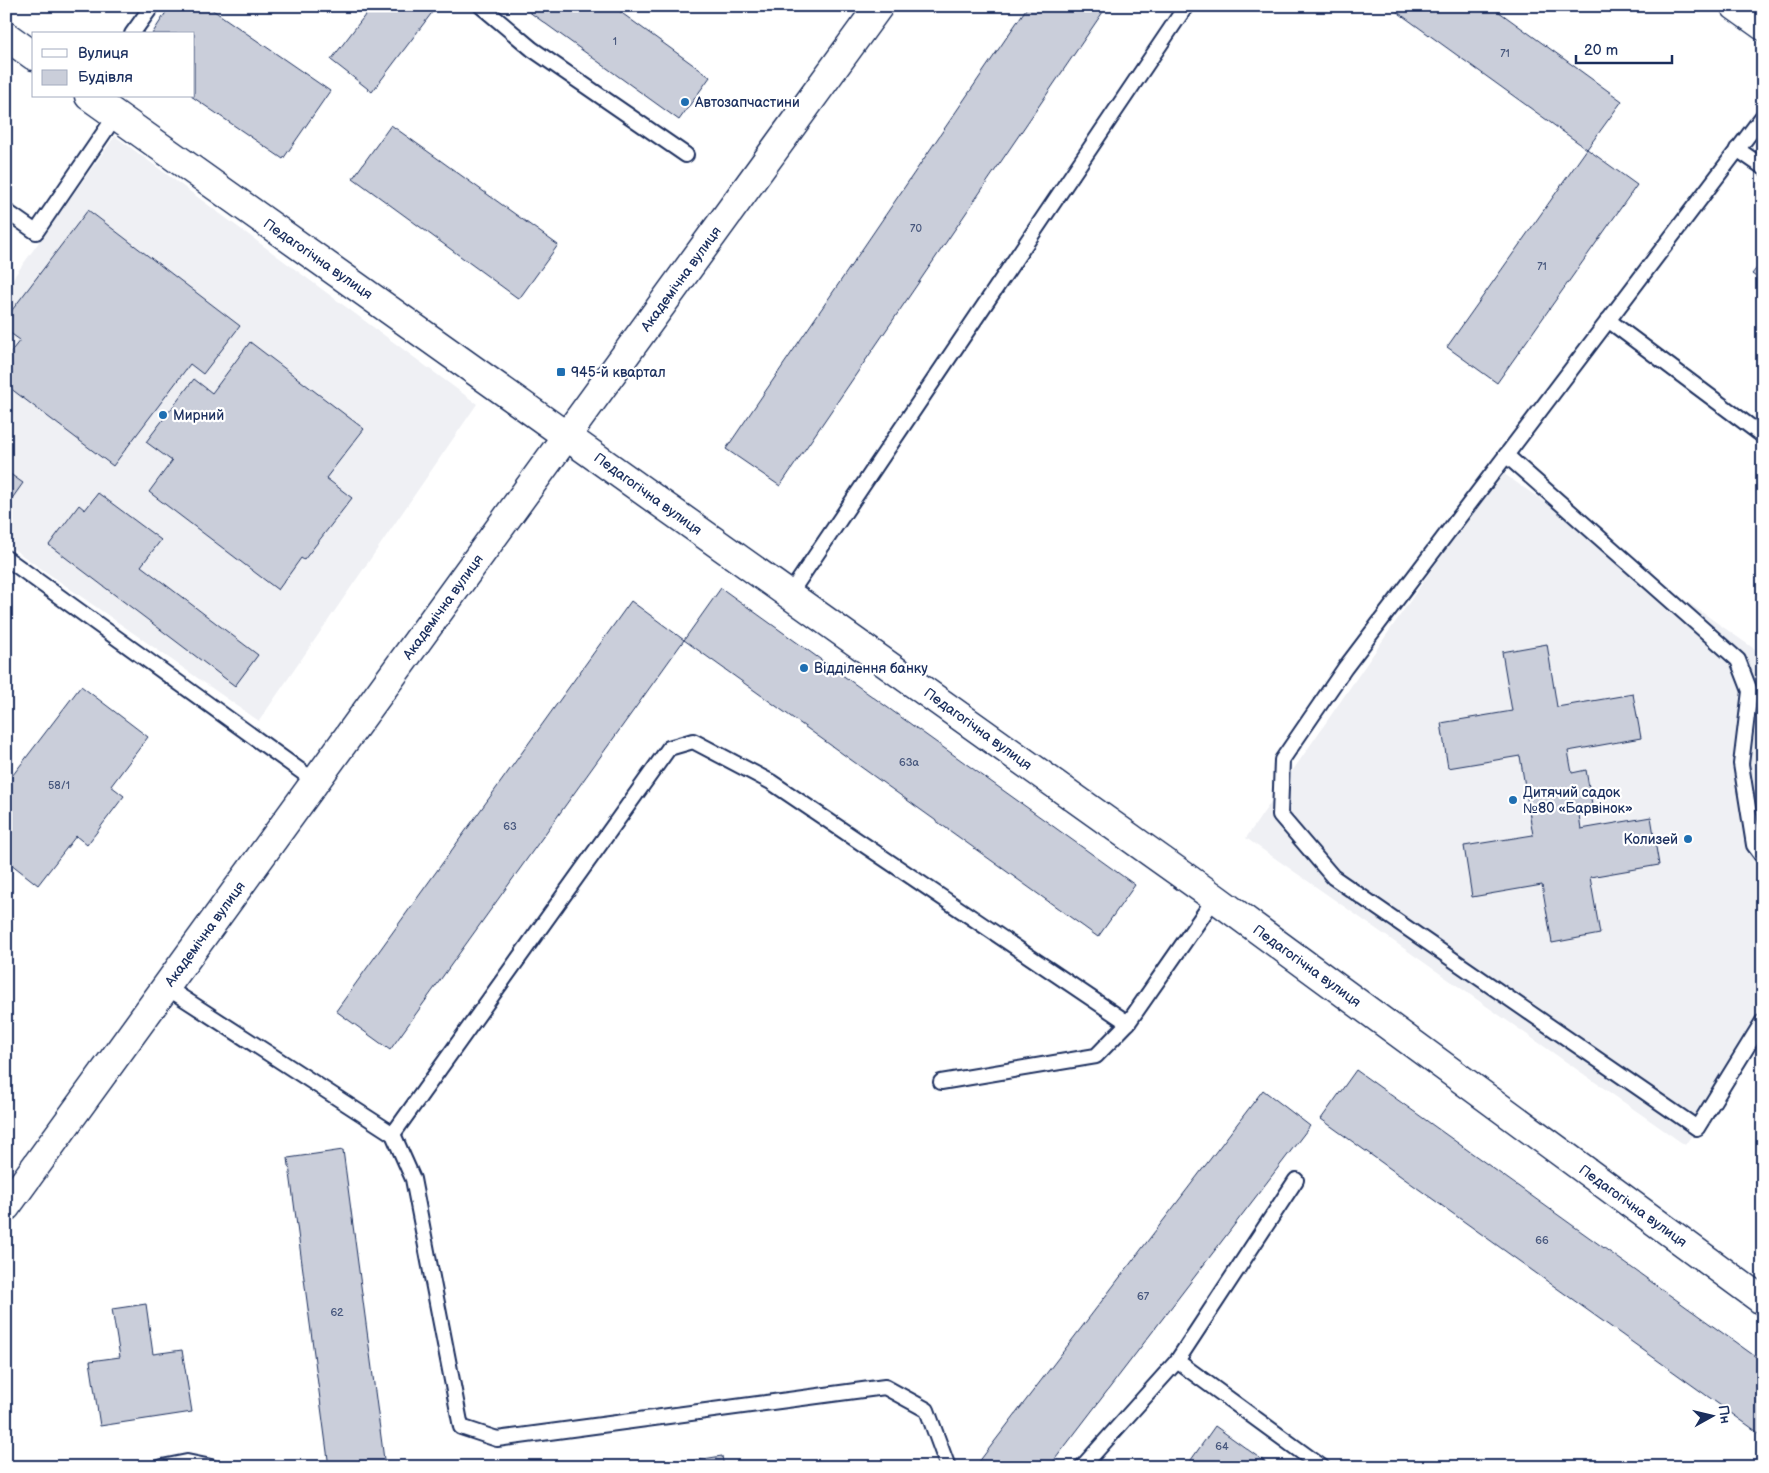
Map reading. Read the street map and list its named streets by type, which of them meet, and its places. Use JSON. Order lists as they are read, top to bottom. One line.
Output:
{"streets":{"street":["Педагогічна вулиця","Академічна вулиця"]},"crossings":[["Педагогічна вулиця","Академічна вулиця"]],"places":{"other":["Автозапчастини","Мирний","Відділення банку","Дитячий садок №80 «Барвінок»","Колизей"],"transit":["945-й квартал"]},"house_numbers":["1","71","70","71","63а","58/1","63","66","67","62","64"],"legend":["Вулиця","Будівля"],"scale_bar":"20 m","north":"right"}
